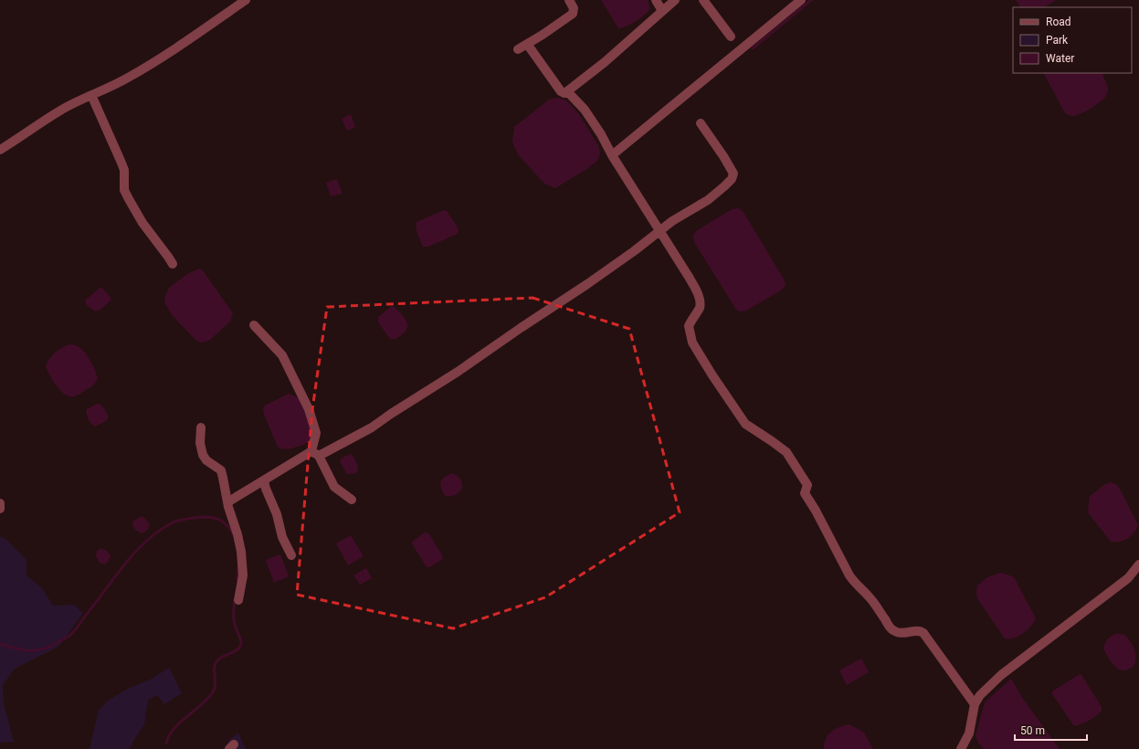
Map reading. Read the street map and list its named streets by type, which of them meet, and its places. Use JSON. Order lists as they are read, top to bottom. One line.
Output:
{"legend":["Road","Park","Water"],"scale_bar":"50 m"}
